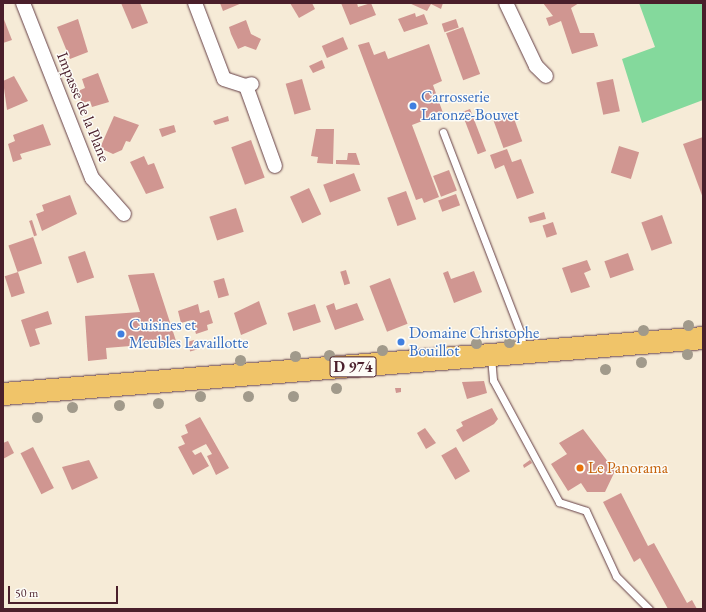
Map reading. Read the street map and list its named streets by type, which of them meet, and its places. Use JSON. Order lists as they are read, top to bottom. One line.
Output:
{"streets":{"main road":["D 974"],"street":["Impasse de la Plane"]},"places":["Carrosserie Laronze-Bouvet","Cuisines et Meubles Lavaillotte","Domaine Christophe Bouillot","Le Panorama"],"scale_bar":"50 m"}
